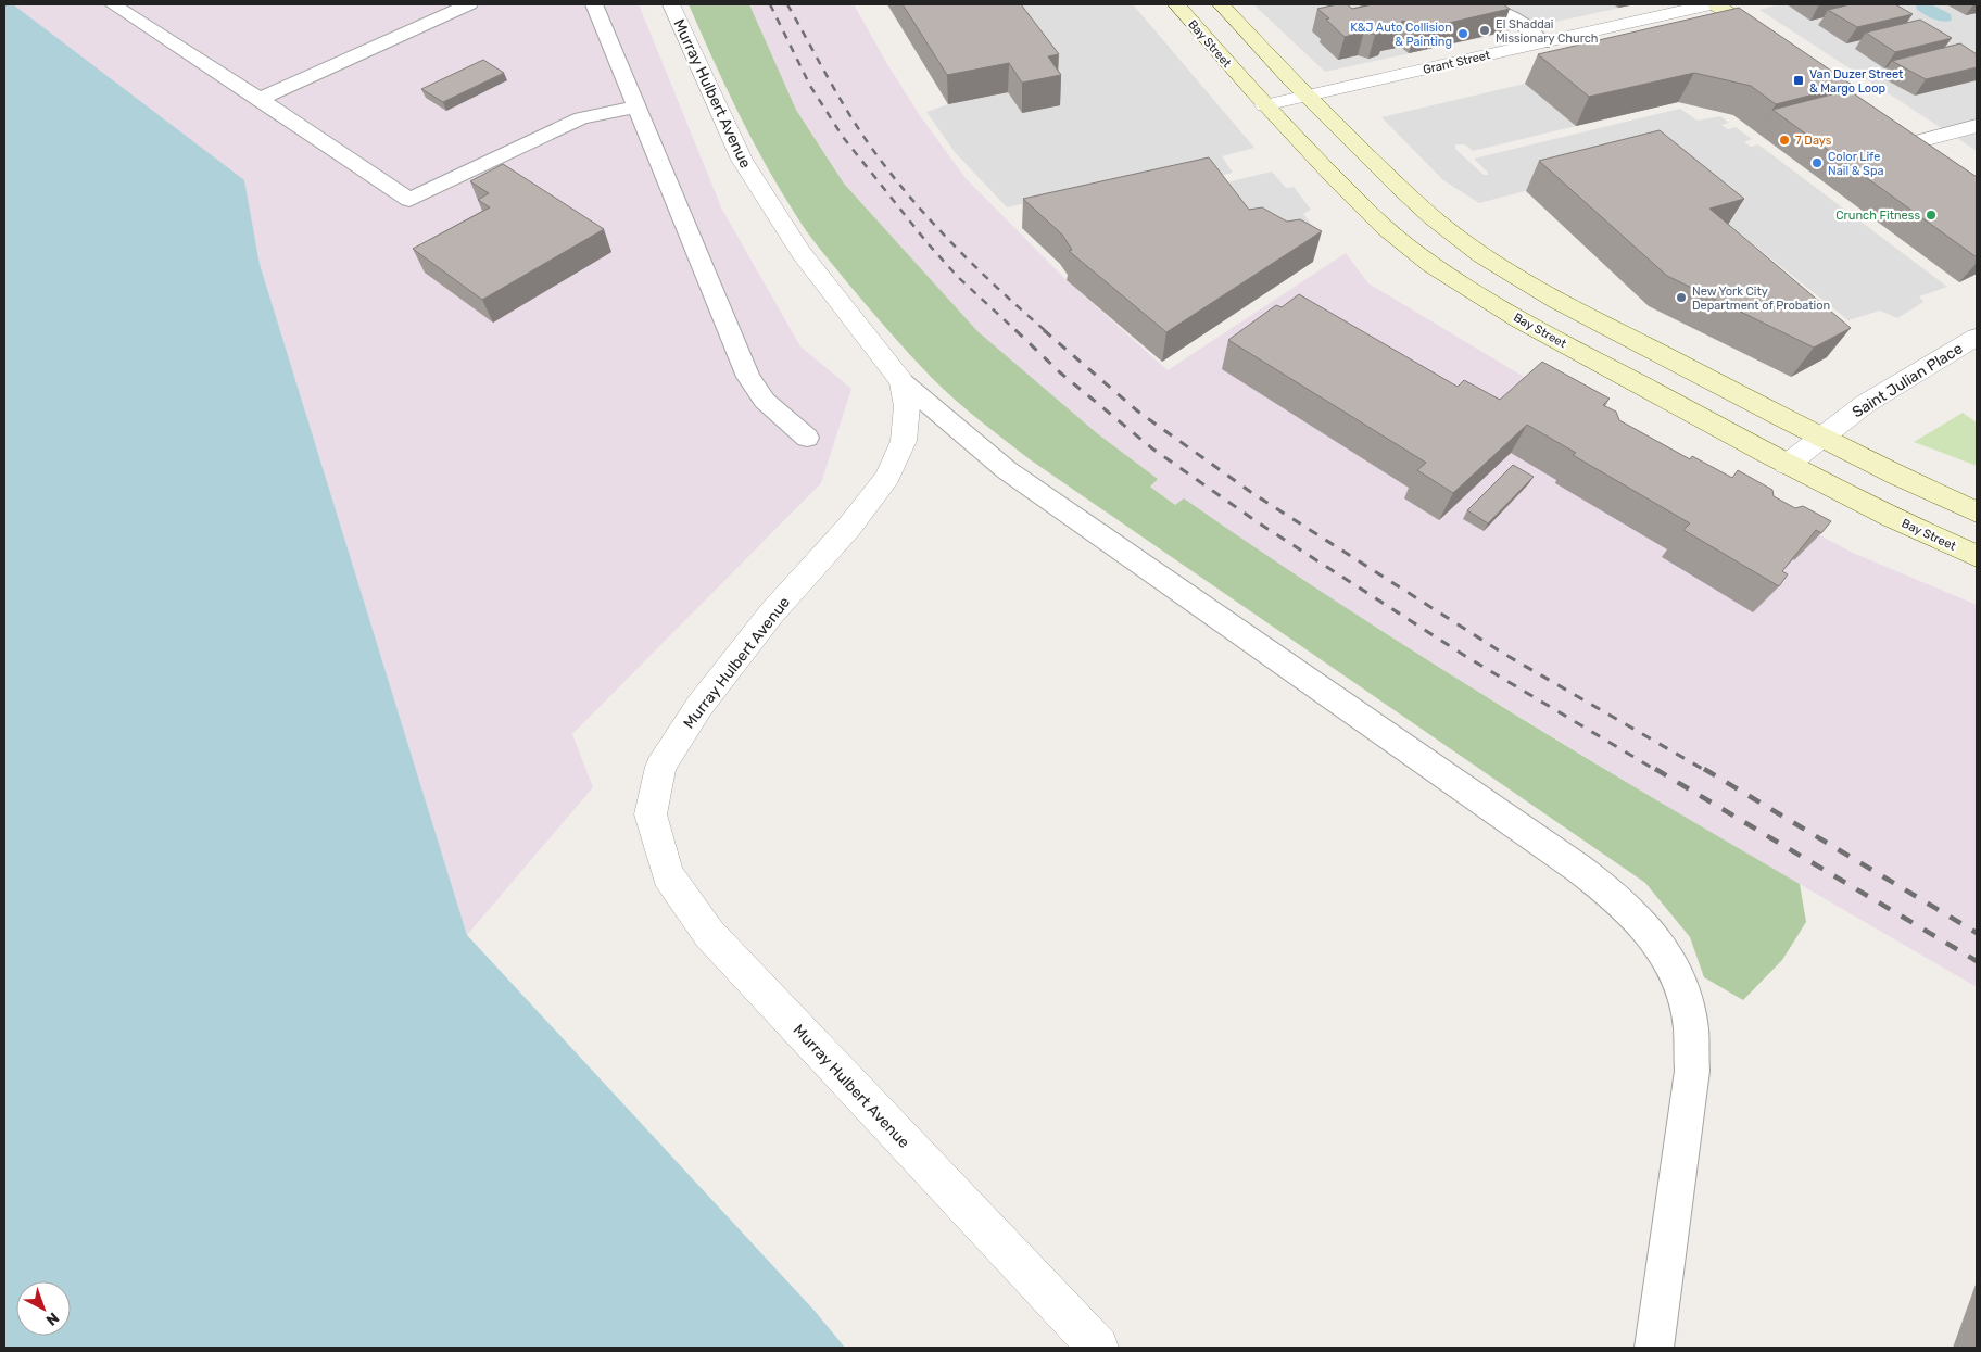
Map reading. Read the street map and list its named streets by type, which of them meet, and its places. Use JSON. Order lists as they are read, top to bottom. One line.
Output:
{"streets":{"main road":["Bay Street"],"street":["Grant Street","Murray Hulbert Avenue","Saint Julian Place"]},"crossings":[["Bay Street","Grant Street"],["Bay Street","Saint Julian Place"]],"places":{"other":["El Shaddai Missionary Church","K&J Auto Collision & Painting","7 Days","Color Life Nail & Spa","Crunch Fitness","New York City Department of Probation"],"transit":["Van Duzer Street & Margo Loop"]},"north":"bottom right"}
